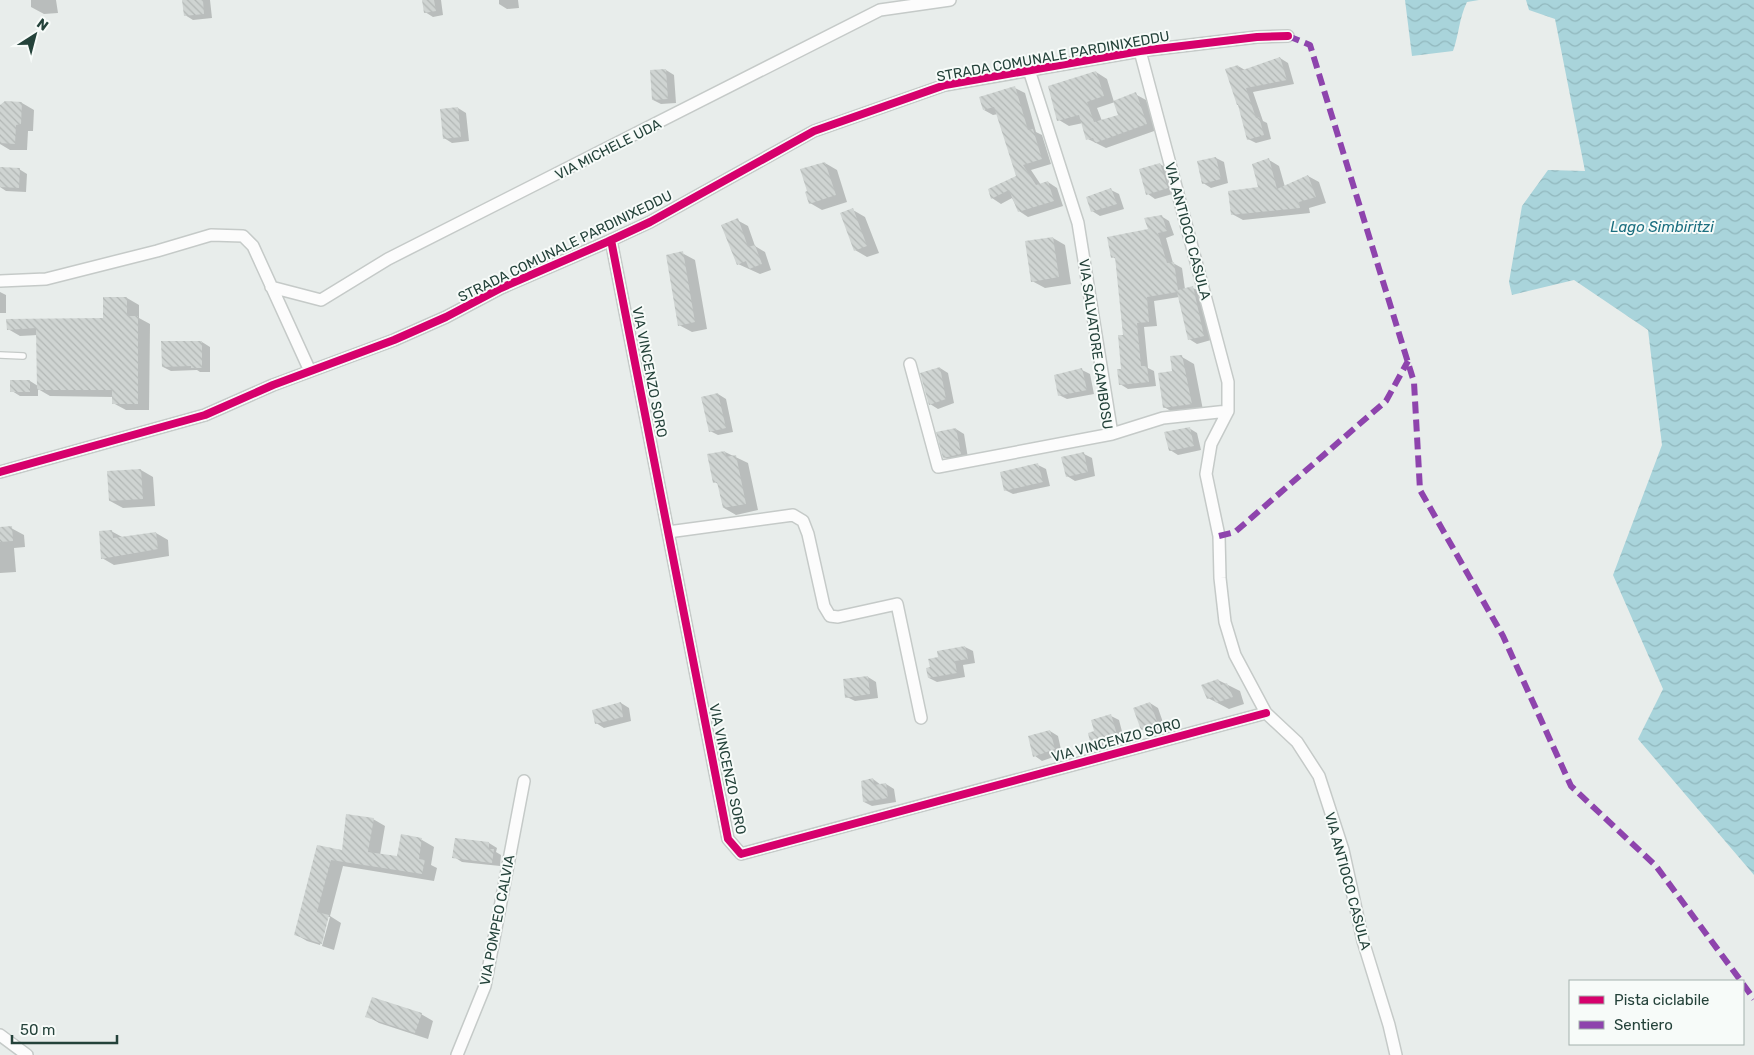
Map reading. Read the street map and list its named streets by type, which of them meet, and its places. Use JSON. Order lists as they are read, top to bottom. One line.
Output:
{"streets":{"street":["STRADA COMUNALE PARDINIXEDDU","VIA MICHELE UDA","VIA ANTIOCO CASULA","VIA SALVATORE CAMBOSU","VIA VINCENZO SORO","VIA POMPEO CALVIA"]},"crossings":[["STRADA COMUNALE PARDINIXEDDU","VIA ANTIOCO CASULA"],["STRADA COMUNALE PARDINIXEDDU","VIA SALVATORE CAMBOSU"],["STRADA COMUNALE PARDINIXEDDU","VIA VINCENZO SORO"],["VIA ANTIOCO CASULA","VIA VINCENZO SORO"]],"water":["Lago Simbiritzi"],"legend":["Pista ciclabile","Sentiero"],"scale_bar":"50 m","north":"top right"}
